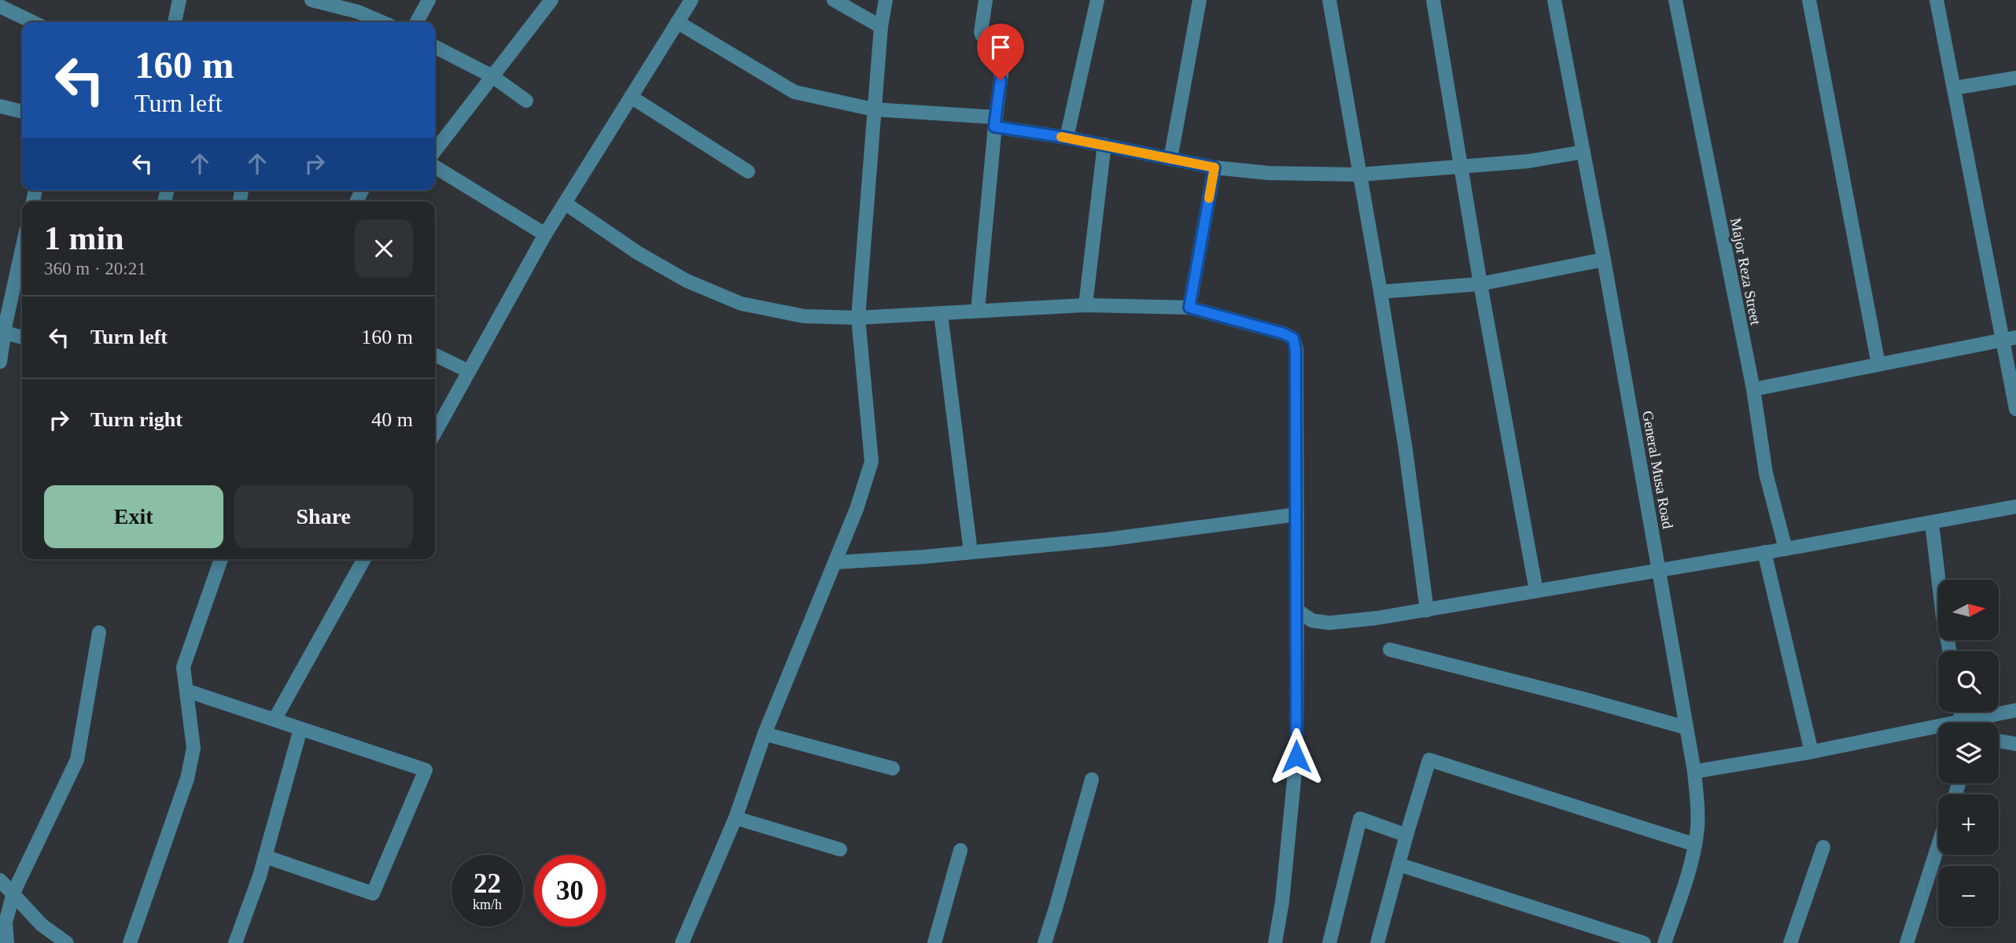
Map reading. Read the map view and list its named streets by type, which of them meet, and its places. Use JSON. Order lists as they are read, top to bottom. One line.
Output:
{"streets":{"street":["Major Reza Street","General Musa Road"]},"north":"right","page":{"turn":["160 m","Turn left"],"heading":["1 min","360 m · 20:21"],"list":[{"name":"Turn left","value":"160 m"},{"name":"Turn right","value":"40 m"}],"buttons":["Exit","Share"],"map_buttons":["+","−"],"speed":"22 km/h","limit":"30"}}
